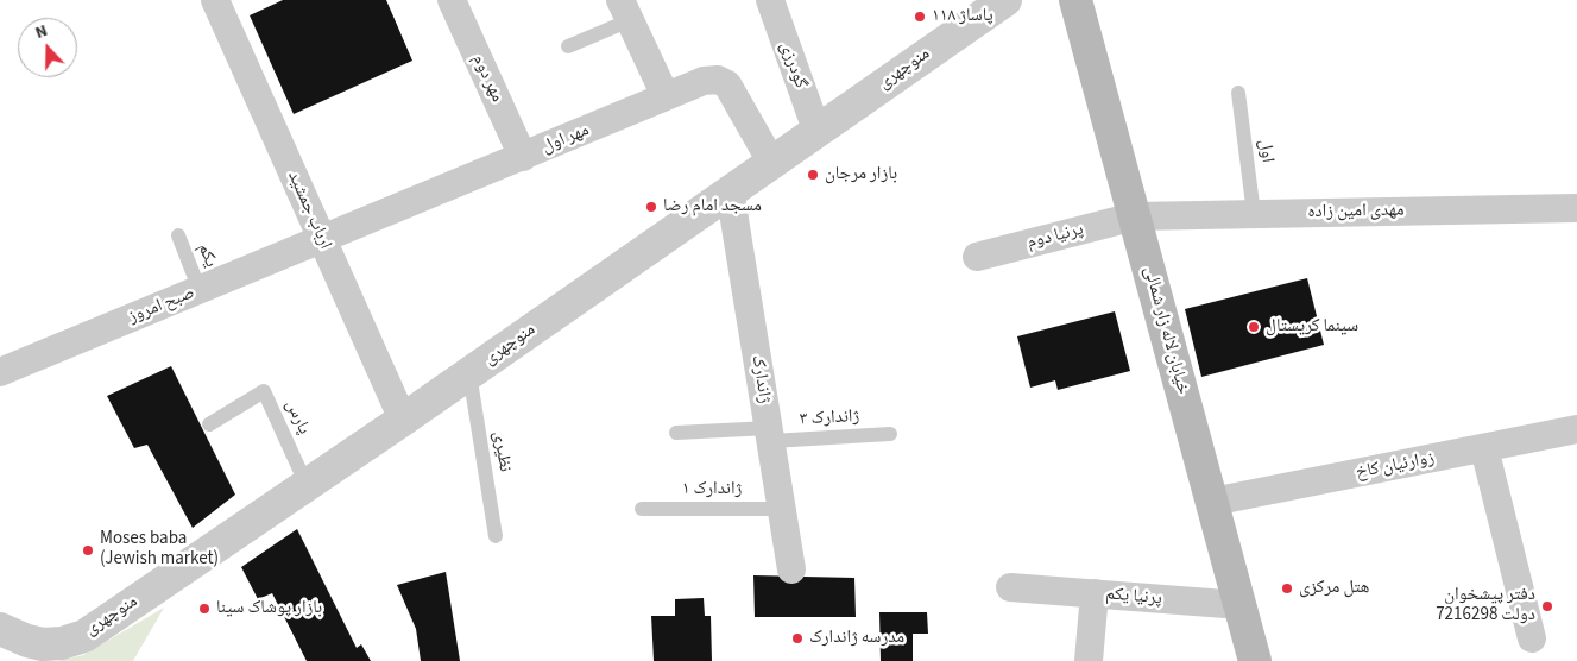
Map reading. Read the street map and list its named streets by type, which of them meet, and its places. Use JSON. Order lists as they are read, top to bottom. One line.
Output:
{"streets":{"main road":["خیابان لاله زار شمالی"],"street":["گودرزی","منوچهری","مهر دوم","مهر اول","ارباب جمشید","مهدی امین زاده","پرنیا دوم","صبح امروز","ژاندارک","زوارئیان کاخ","پرنیا یکم"],"lane":["اول","یکم","پارس","ژاندارک ۳","نظیری","ژاندارک ۱"]},"crossings":[["گودرزی","منوچهری"],["منوچهری","مهر اول"],["منوچهری","ارباب جمشید"],["منوچهری","ژاندارک"],["منوچهری","پارس"],["منوچهری","نظیری"],["مهر دوم","مهر اول"],["مهر اول","ارباب جمشید"],["مهر اول","صبح امروز"],["اول","مهدی امین زاده"],["ارباب جمشید","صبح امروز"],["مهدی امین زاده","پرنیا دوم"],["مهدی امین زاده","خیابان لاله زار شمالی"],["پرنیا دوم","خیابان لاله زار شمالی"],["یکم","صبح امروز"],["خیابان لاله زار شمالی","زوارئیان کاخ"],["خیابان لاله زار شمالی","پرنیا یکم"],["ژاندارک","ژاندارک ۳"],["ژاندارک","ژاندارک ۱"]],"places":["پاساژ ۱۱۸","بازار مرجان","مسجد امام رضا","سینما کریستال","Moses baba (Jewish market)","هتل مرکزی","دفتر پیشخوان دولت 7216298","بازار پوشاک سینا","مدرسه ژاندارک"],"north":"top"}
